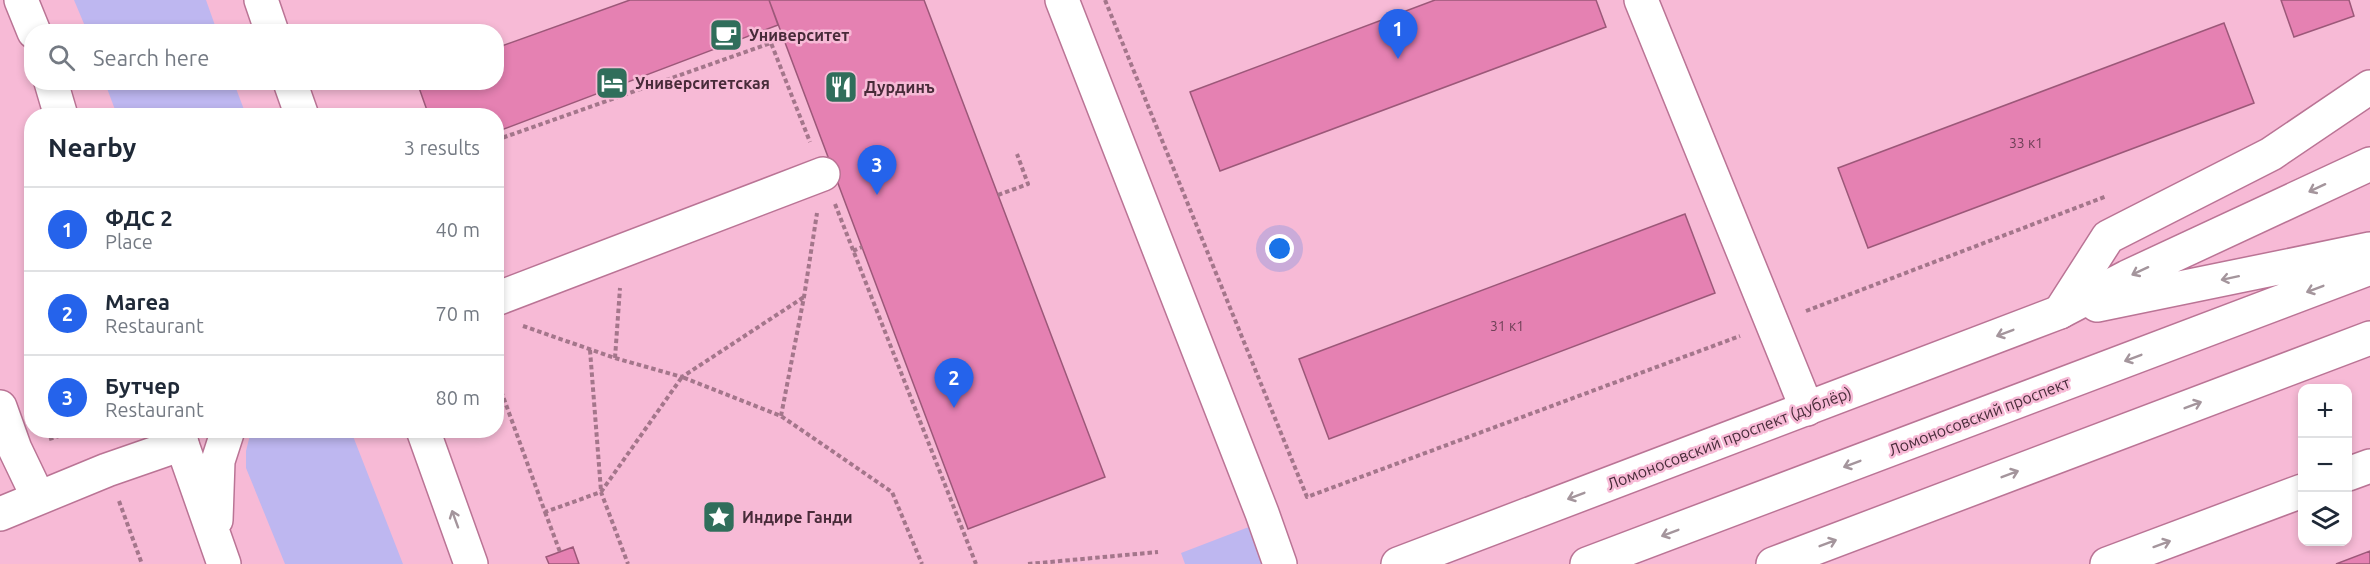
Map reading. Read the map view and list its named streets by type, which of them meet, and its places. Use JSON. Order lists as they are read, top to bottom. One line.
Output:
{"streets":{"main road":["Ломоносовский проспект","Ломоносовский проспект (дублёр)"]},"places":{"cafe":["Университет"],"hotel":["Университетская"],"restaurant":["Дурдинъ"],"place":["Индире Ганди"]},"house_numbers":["33 к1","31 к1"],"page":{"pins":["1","3","2"],"search":"Search here","heading":["Nearby","3 results"],"list":[{"mark":"1","name":"ФДС 2","note":"Place","value":"40 m"},{"mark":"2","name":"Marea","note":"Restaurant","value":"70 m"},{"mark":"3","name":"Бутчер","note":"Restaurant","value":"80 m"}],"map_buttons":["+","−"]}}
